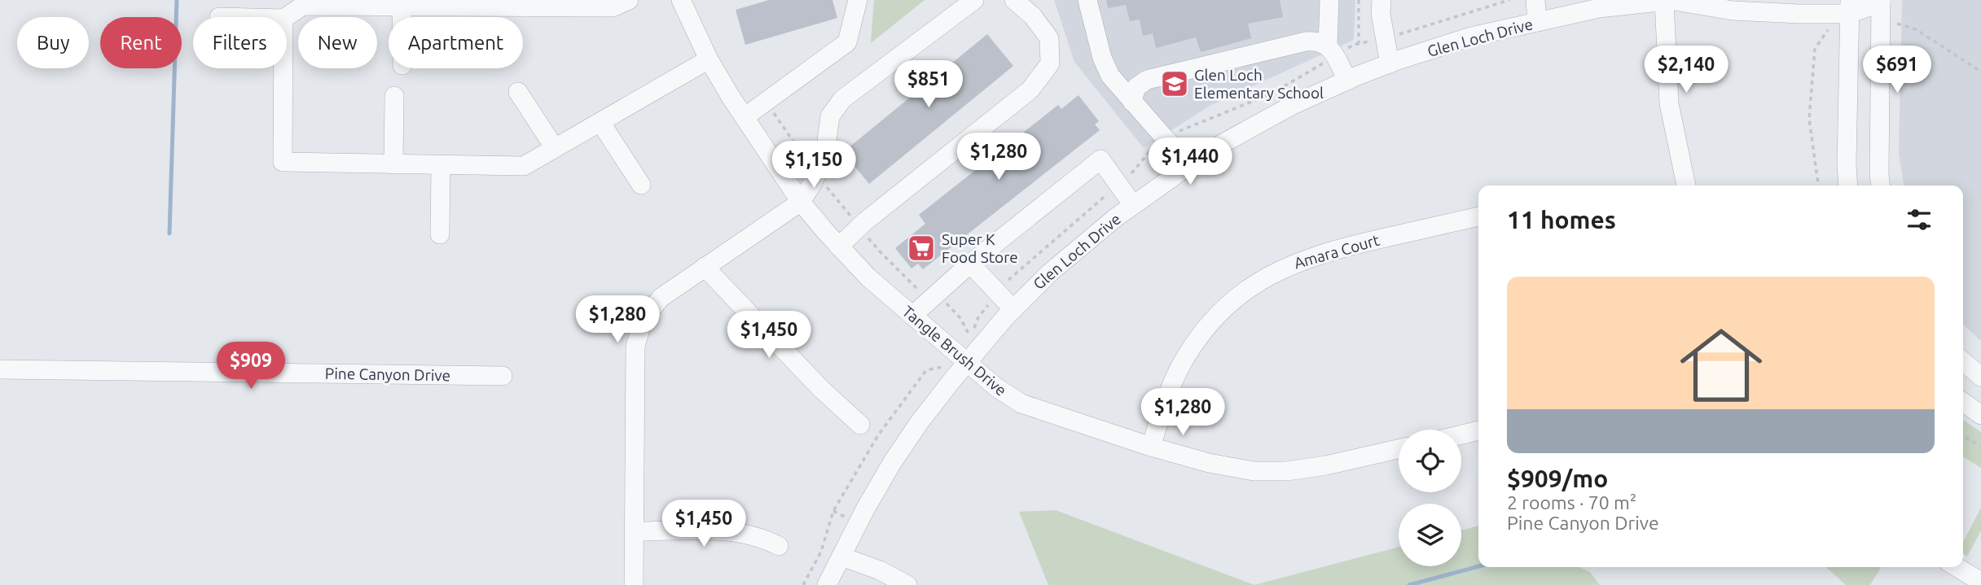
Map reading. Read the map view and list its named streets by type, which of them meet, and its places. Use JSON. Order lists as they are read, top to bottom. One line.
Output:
{"streets":{"street":["Glen Loch Drive","Amara Court","Tangle Brush Drive","Pine Canyon Drive"]},"crossings":[["Glen Loch Drive","Tangle Brush Drive"],["Amara Court","Tangle Brush Drive"]],"places":{"school or university":["Glen Loch Elementary School"],"supermarket":["Super K Food Store"]},"page":{"chip":["Buy","Rent","Filters","New","Apartment"],"price":["$2,140","$691","$851","$1,280","$1,440","$1,150","$1,280","$1,450","$909","$1,280","$1,450"],"heading":"11 homes","list":[{"name":"$909/mo","note":"2 rooms · 70 m² · Pine Canyon Drive"}]}}
